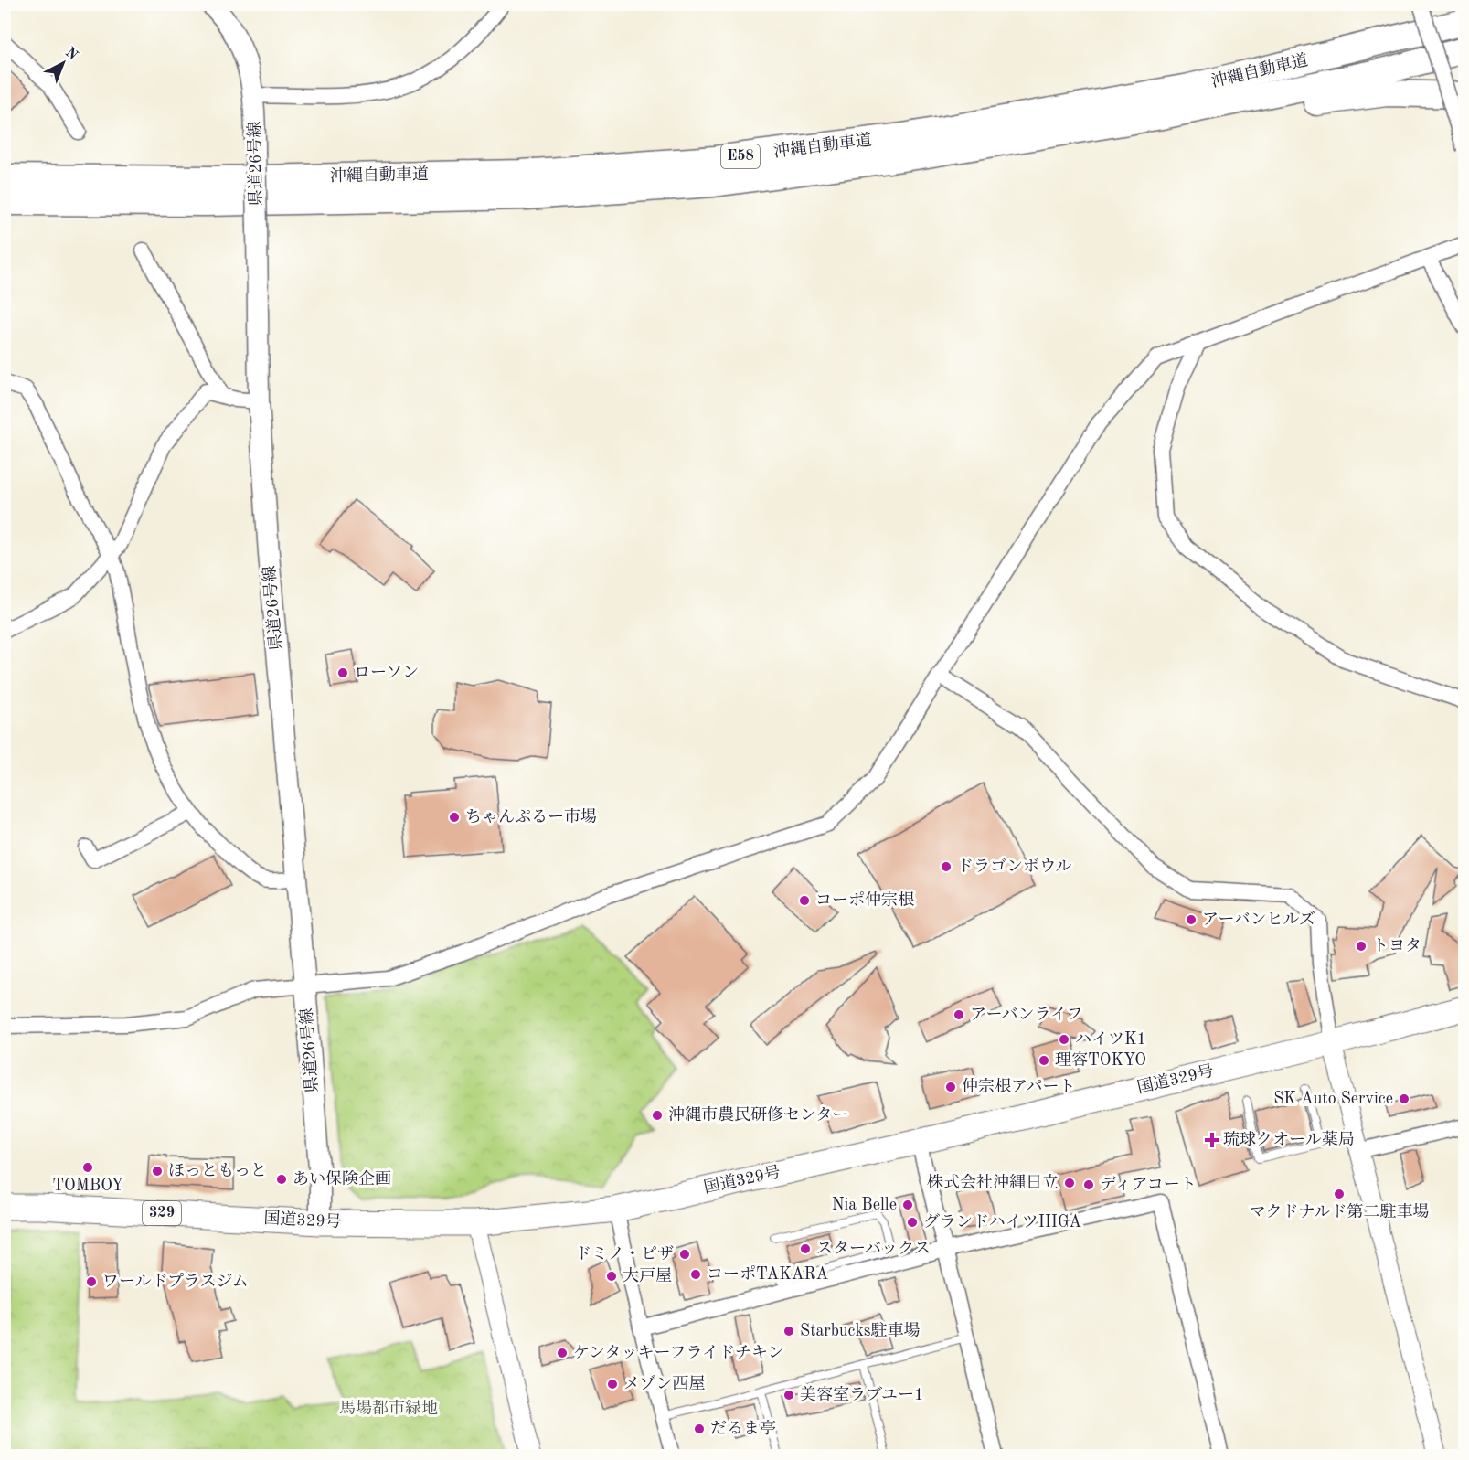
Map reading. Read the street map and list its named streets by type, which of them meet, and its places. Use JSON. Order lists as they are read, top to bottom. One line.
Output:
{"streets":{"highway":["沖縄自動車道","E58","国道329号","329"],"main road":["県道26号線"]},"crossings":[["県道26号線","国道329号"]],"parks":["馬場都市緑地"],"places":{"other":["ローソン","ちゃんぷるー市場","ドラゴンボウル","コーポ仲宗根","アーバンヒルズ","トヨタ","アーバンライフ","ハイツK1","理容TOKYO","仲宗根アパート","SK Auto Service","沖縄市農民研修センター","TOMBOY","ほっともっと","あい保険企画","株式会社沖縄日立","ディアコート","マクドナルド第二駐車場","Nia Belle","グランドハイツHIGA","スターバックス","ドミノ・ピザ","コーポTAKARA","大戸屋","ワールドプラスジム","Starbucks駐車場","ケンタッキーフライドチキン","メゾン西屋","美容室ラブユー1","だるま亭"],"health":["琉球クオール薬局"]},"north":"top right"}
